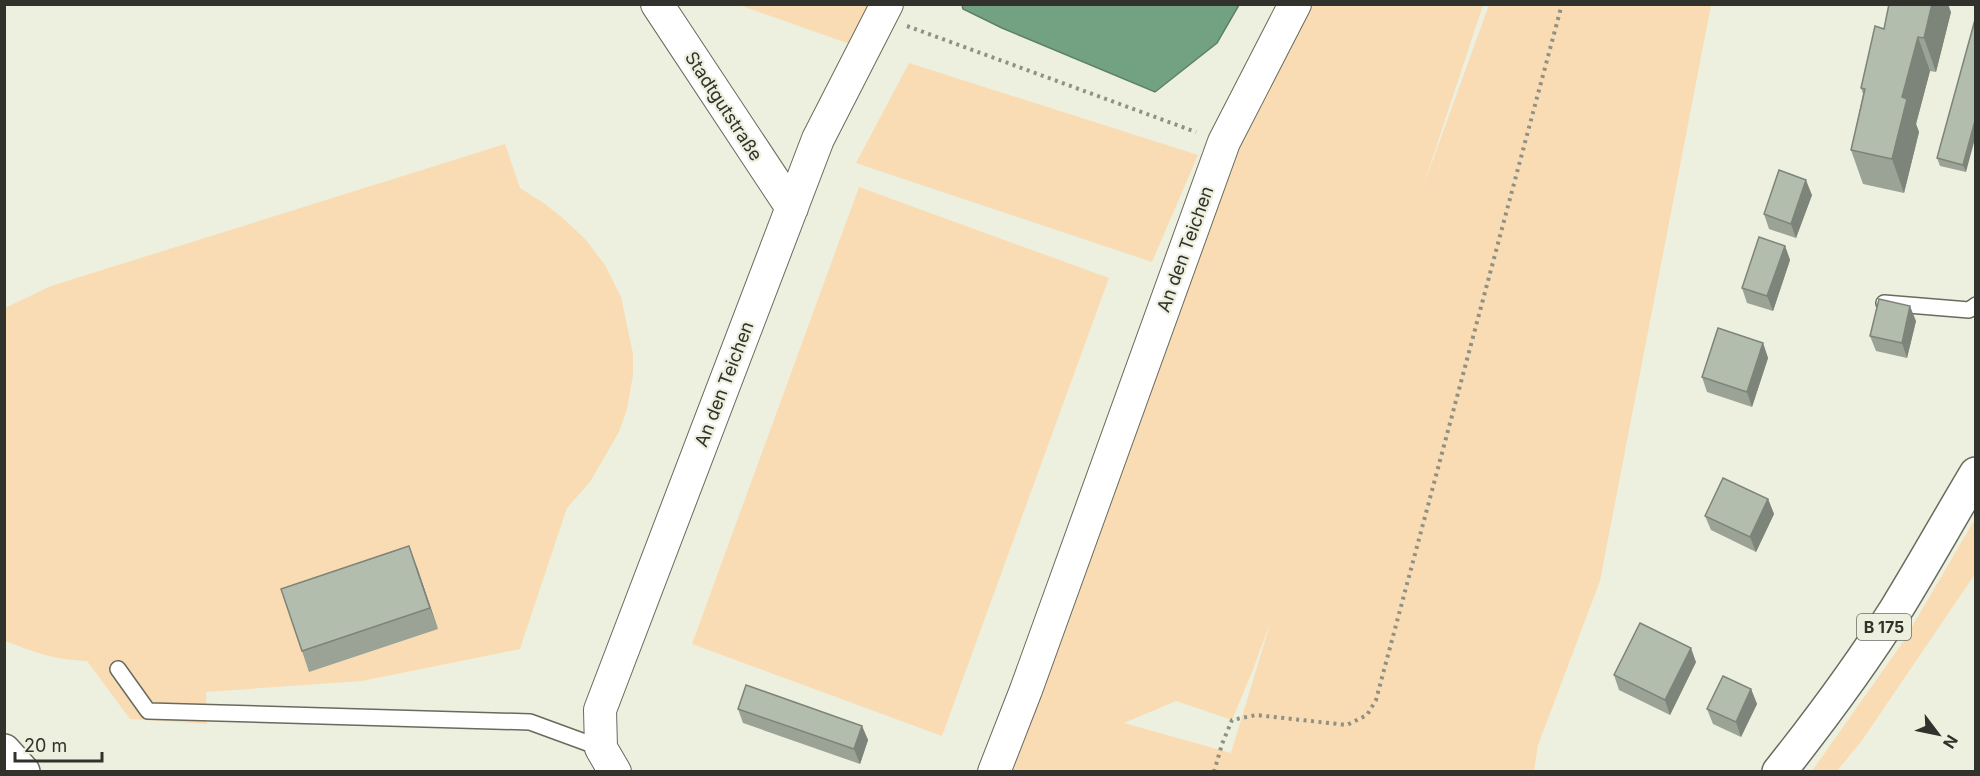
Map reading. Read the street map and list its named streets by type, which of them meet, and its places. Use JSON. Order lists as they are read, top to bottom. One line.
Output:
{"streets":{"main road":["B 175"],"street":["Stadtgutstraße","An den Teichen"]},"crossings":[["Stadtgutstraße","An den Teichen"]],"scale_bar":"20 m","north":"bottom right"}
